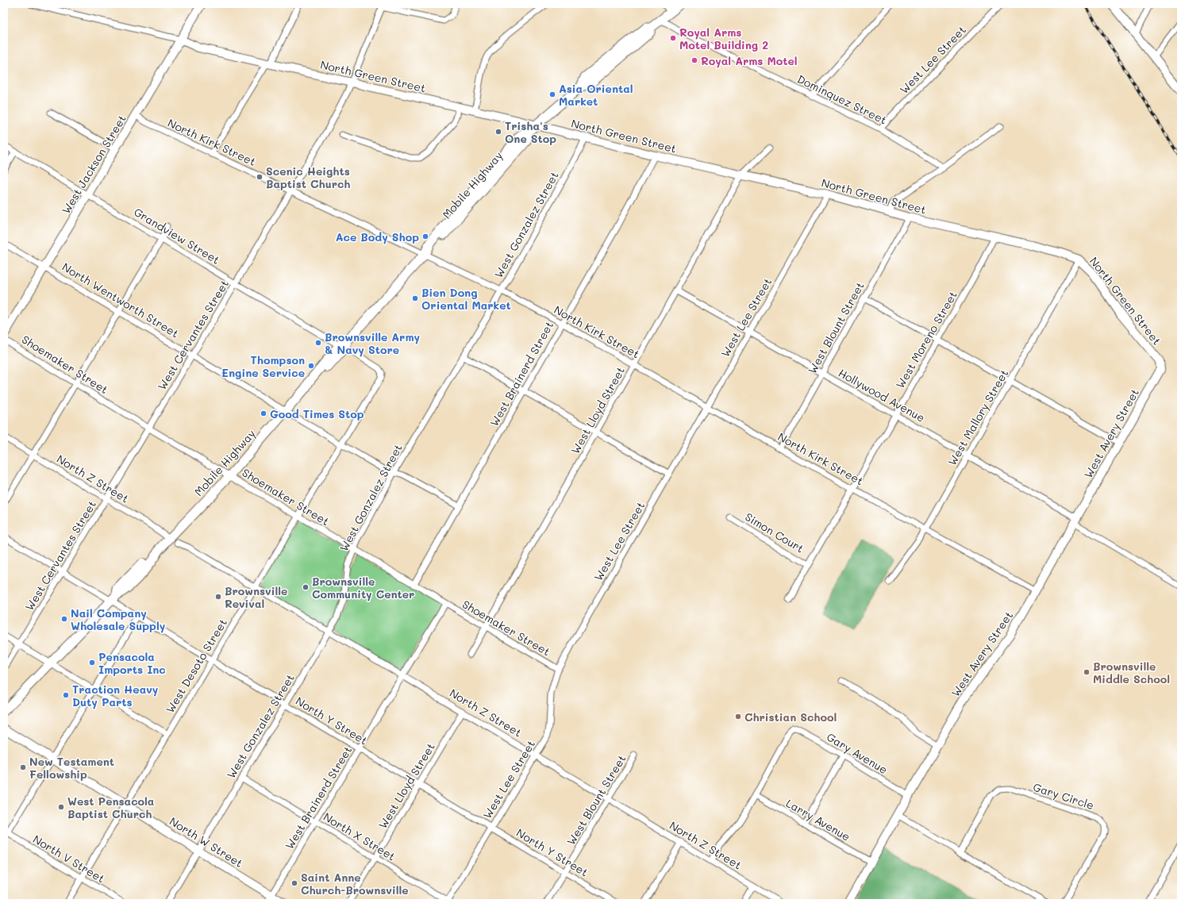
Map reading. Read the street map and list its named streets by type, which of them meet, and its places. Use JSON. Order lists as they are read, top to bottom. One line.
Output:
{"streets":{"main road":["Mobile Highway"],"street":["West Lee Street","North Green Street","Dominquez Street","North Kirk Street","West Jackson Street","West Gonzalez Street","Grandview Street","North Wentworth Street","West Blount Street","West Cervantes Street","West Moreno Street","Shoemaker Street","West Brainerd Street","Hollywood Avenue","West Lloyd Street","West Mallory Street","West Avery Street","North Z Street","Simon Court","West Desoto Street","North Y Street","Gary Avenue","Gary Circle","Larry Avenue","North X Street","North W Street","North V Street"]},"crossings":[["West Lee Street","North Green Street"],["West Lee Street","Dominquez Street"],["West Lee Street","North Kirk Street"],["West Lee Street","Shoemaker Street"],["West Lee Street","Hollywood Avenue"],["West Lee Street","North Z Street"],["West Lee Street","North Y Street"],["West Lee Street","North X Street"],["North Green Street","West Jackson Street"],["North Green Street","Mobile Highway"],["North Green Street","West Gonzalez Street"],["North Green Street","West Blount Street"],["North Green Street","West Cervantes Street"],["North Green Street","West Moreno Street"],["North Green Street","West Brainerd Street"],["North Green Street","West Lloyd Street"],["North Green Street","West Mallory Street"],["North Green Street","West Avery Street"],["Dominquez Street","Mobile Highway"],["North Kirk Street","West Jackson Street"],["North Kirk Street","Mobile Highway"],["North Kirk Street","West Gonzalez Street"],["North Kirk Street","West Blount Street"],["North Kirk Street","West Cervantes Street"],["North Kirk Street","West Moreno Street"],["North Kirk Street","West Brainerd Street"],["North Kirk Street","West Lloyd Street"],["North Kirk Street","West Mallory Street"],["North Kirk Street","West Avery Street"],["West Jackson Street","Grandview Street"],["West Jackson Street","North Wentworth Street"],["Mobile Highway","Grandview Street"],["Mobile Highway","North Wentworth Street"],["Mobile Highway","Shoemaker Street"],["Mobile Highway","North Z Street"],["Mobile Highway","North Y Street"],["West Gonzalez Street","North Wentworth Street"],["West Gonzalez Street","Shoemaker Street"],["West Gonzalez Street","North Z Street"],["West Gonzalez Street","North Y Street"],["West Gonzalez Street","North X Street"],["West Gonzalez Street","North W Street"],["Grandview Street","West Cervantes Street"],["Grandview Street","West Desoto Street"],["North Wentworth Street","West Cervantes Street"],["North Wentworth Street","West Brainerd Street"],["North Wentworth Street","West Desoto Street"],["West Blount Street","Hollywood Avenue"],["West Blount Street","North Z Street"],["West Blount Street","North Y Street"],["West Cervantes Street","Shoemaker Street"],["West Cervantes Street","North Z Street"],["West Cervantes Street","North Y Street"],["West Moreno Street","Hollywood Avenue"],["West Moreno Street","Simon Court"],["Shoemaker Street","West Brainerd Street"],["Shoemaker Street","West Lloyd Street"],["Shoemaker Street","West Desoto Street"],["West Brainerd Street","North Z Street"],["West Brainerd Street","North Y Street"],["West Brainerd Street","North X Street"],["West Brainerd Street","North W Street"],["Hollywood Avenue","West Lloyd Street"],["Hollywood Avenue","West Mallory Street"],["Hollywood Avenue","West Avery Street"],["West Lloyd Street","North Z Street"],["West Lloyd Street","North Y Street"],["West Lloyd Street","North X Street"],["West Avery Street","Gary Avenue"],["West Avery Street","Larry Avenue"],["North Z Street","West Desoto Street"],["West Desoto Street","North Y Street"],["West Desoto Street","North W Street"],["West Desoto Street","North V Street"],["Gary Avenue","Larry Avenue"]],"places":["Royal Arms Motel Building 2","Royal Arms Motel","Asia Oriental Market","Trisha's One Stop","Scenic Heights Baptist Church","Ace Body Shop","Bien Dong Oriental Market","Brownsville Army & Navy Store","Thompson Engine Service","Good Times Stop","Brownsville Community Center","Brownsville Revival","Nail Company Wholesale Supply","Pensacola Imports Inc","Brownsville Middle School","Traction Heavy Duty Parts","Christian School","New Testament Fellowship","West Pensacola Baptist Church","Saint Anne Church-Brownsville"]}
